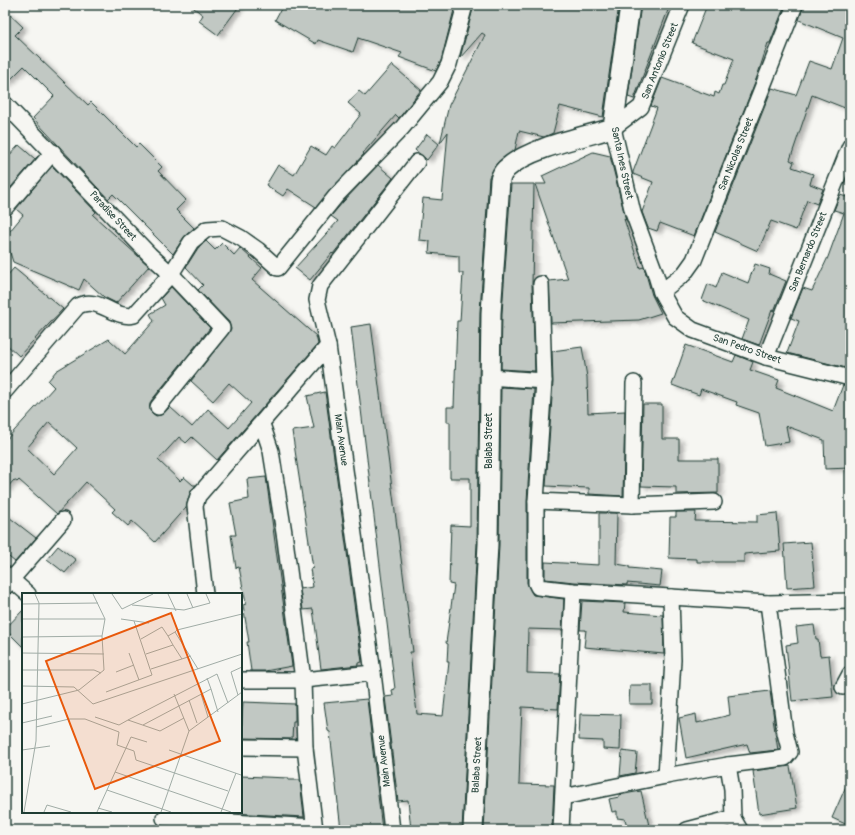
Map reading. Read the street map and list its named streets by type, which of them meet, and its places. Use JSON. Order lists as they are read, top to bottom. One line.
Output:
{"streets":{"street":["San Antonio Street","San Nicolas Street","Santa Ines Street","Paradise Street","San Bernardo Street","San Pedro Street","Main Avenue","Balaba Street"]},"crossings":[["San Antonio Street","Santa Ines Street"],["San Antonio Street","Balaba Street"],["San Nicolas Street","Santa Ines Street"],["San Nicolas Street","San Pedro Street"],["Santa Ines Street","San Pedro Street"],["Santa Ines Street","Balaba Street"],["San Bernardo Street","San Pedro Street"]]}
